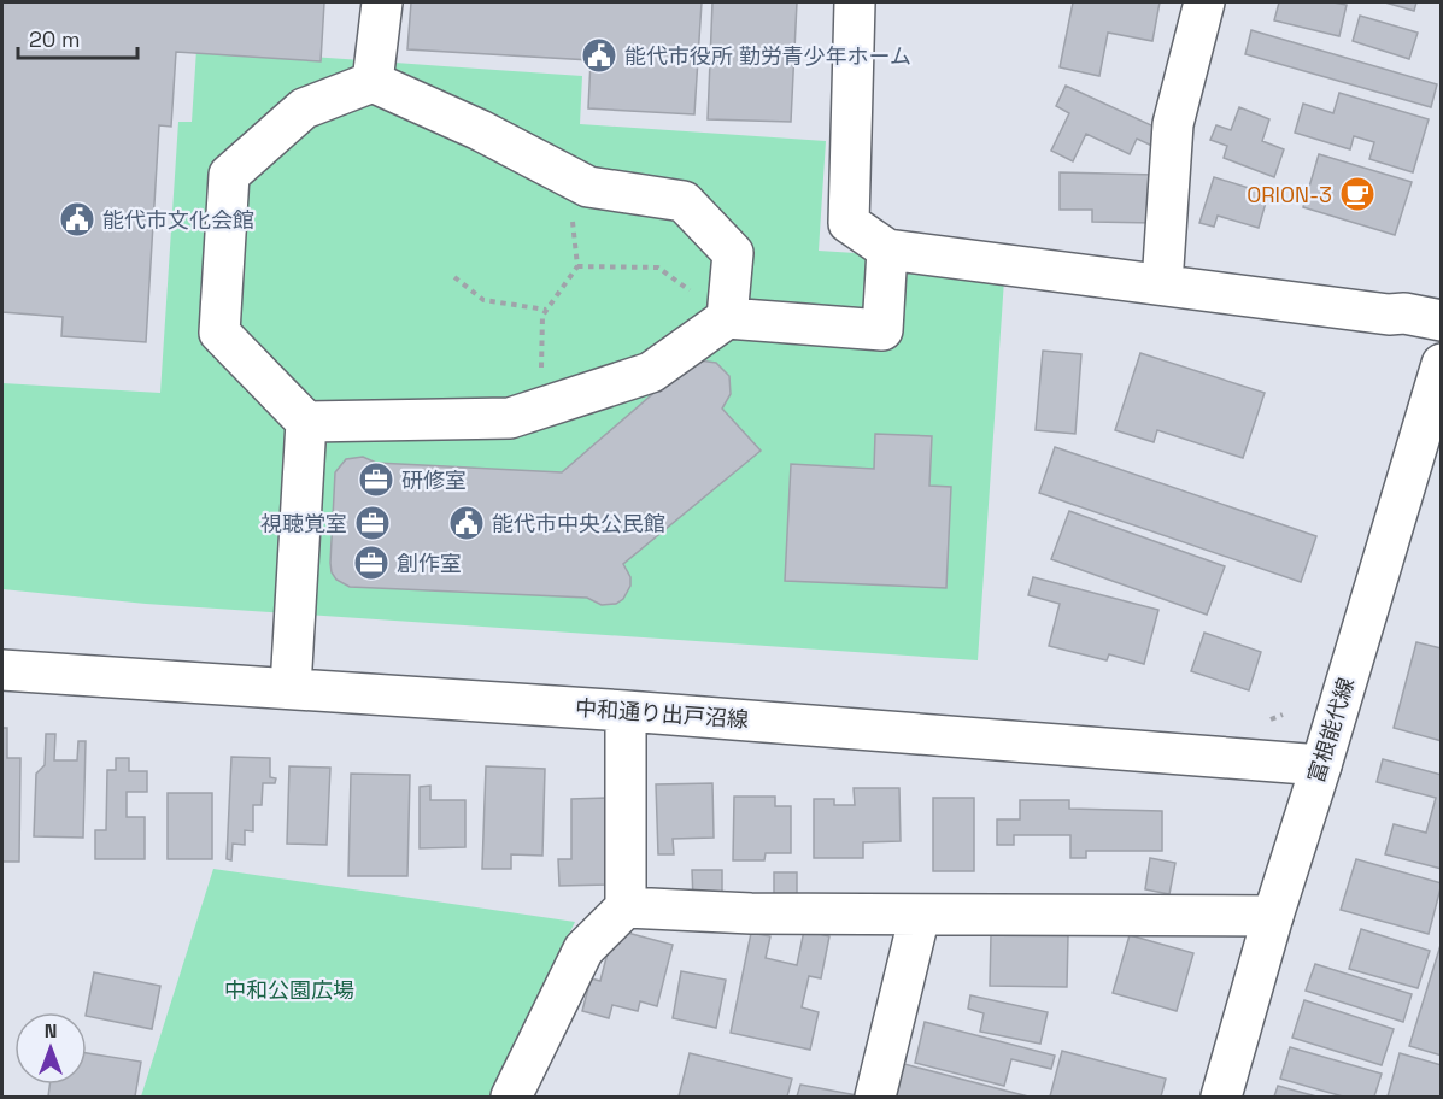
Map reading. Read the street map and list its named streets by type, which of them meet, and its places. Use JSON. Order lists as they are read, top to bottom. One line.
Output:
{"streets":{"street":["中和通り出戸沼線","富根能代線"]},"crossings":[["中和通り出戸沼線","富根能代線"]],"parks":["中和公園広場"],"places":{"public building":["能代市役所 勤労青少年ホーム","能代市文化会館","能代市中央公民館"],"cafe":["ORION-3"],"office":["研修室","視聴覚室","創作室"]},"scale_bar":"20 m","north":"top"}
